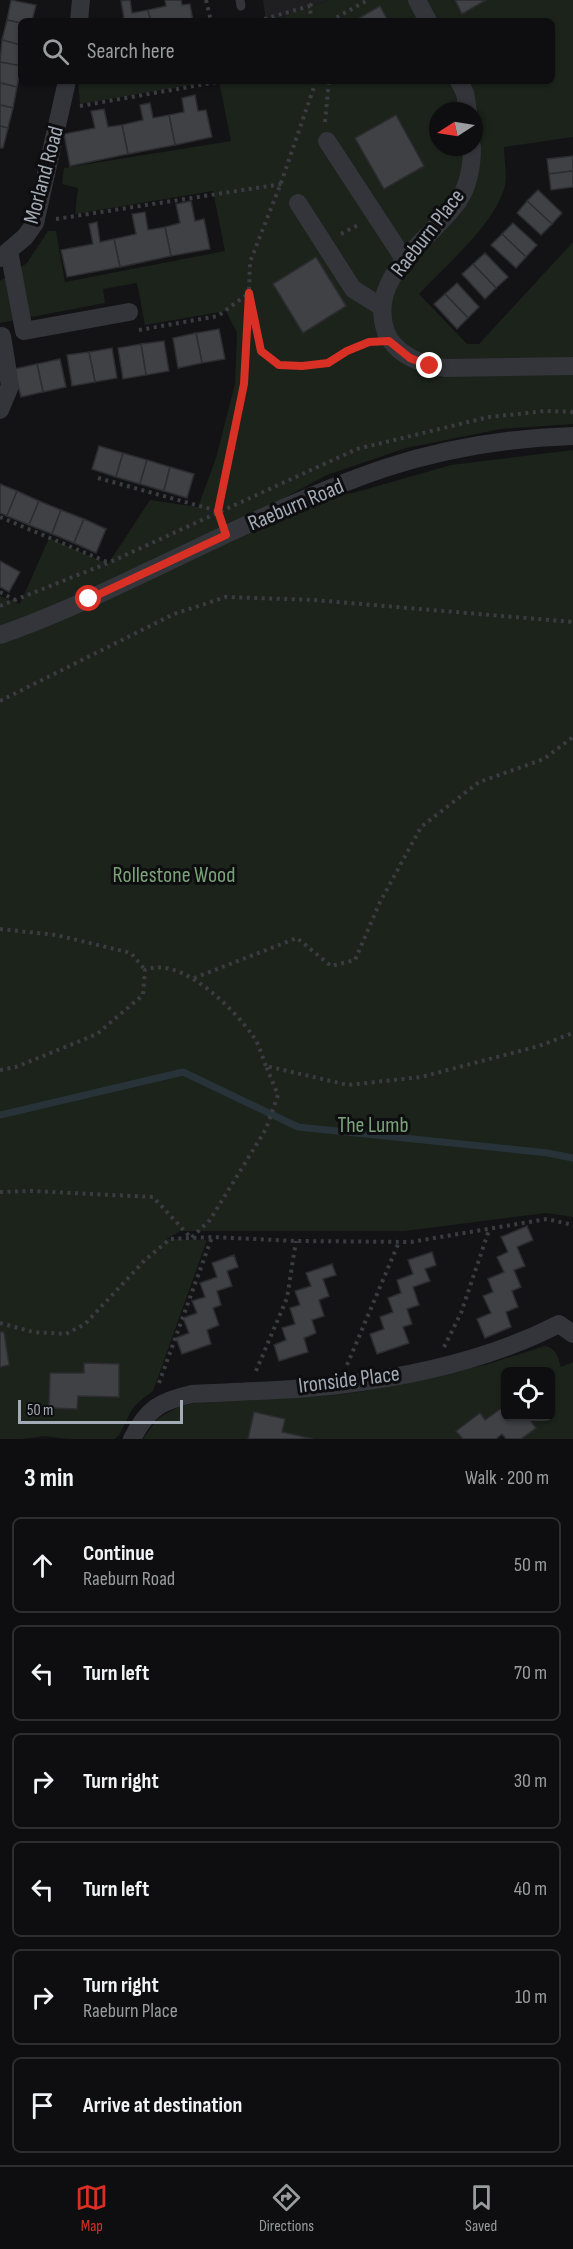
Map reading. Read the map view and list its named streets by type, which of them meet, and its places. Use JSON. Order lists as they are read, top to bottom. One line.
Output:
{"streets":{"street":["Morland Road","Raeburn Place","Raeburn Road","Ironside Place"]},"parks":["Rollestone Wood","The Lumb"],"scale_bar":"50 m","north":"left","page":{"search":"Search here","scale":"50 m","heading":["3 min","Walk · 200 m"],"list":[["Continue","Raeburn Road","50 m"],["Turn left","70 m"],["Turn right","30 m"],["Turn left","40 m"],["Turn right","Raeburn Place","10 m"],"Arrive at destination"],"nav":["Map","Directions","Saved"]}}
